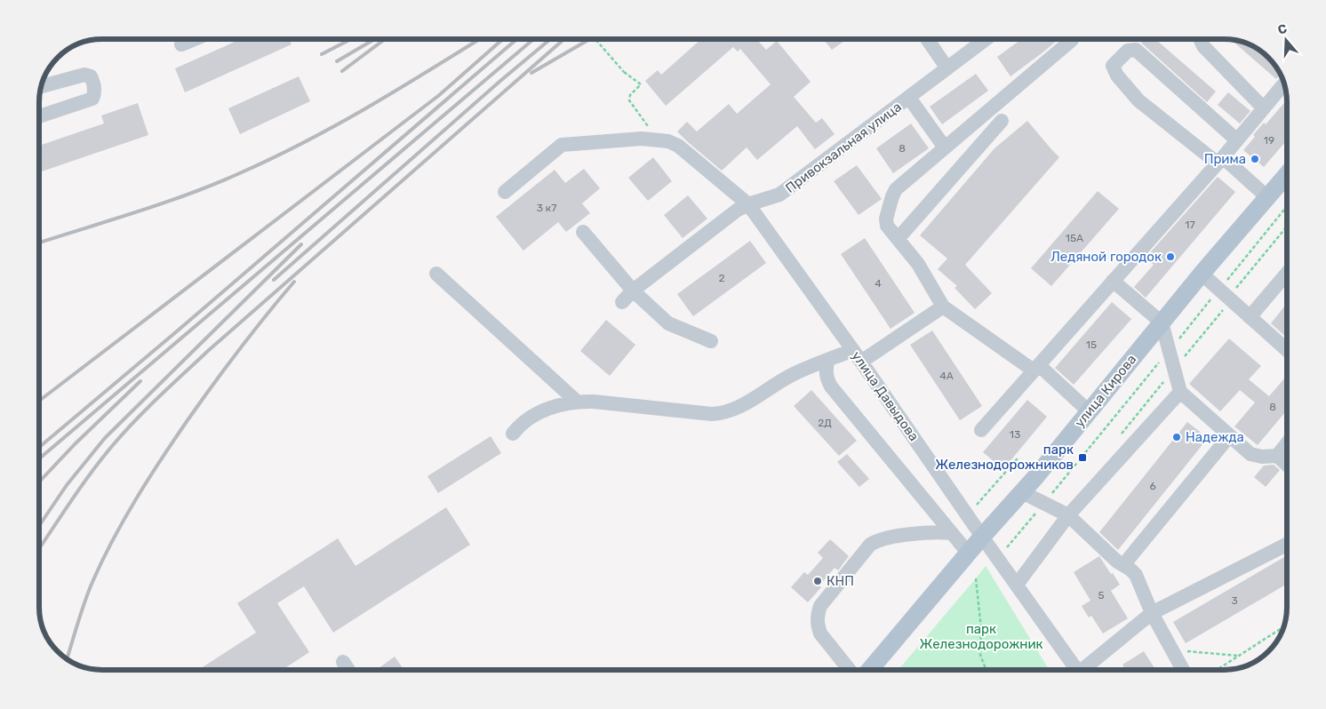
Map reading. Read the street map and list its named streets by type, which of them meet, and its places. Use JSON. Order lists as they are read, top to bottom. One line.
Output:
{"streets":{"main road":["улица Кирова"],"street":["Привокзальная улица","улица Давыдова"]},"crossings":[["Привокзальная улица","улица Давыдова"],["улица Кирова","улица Давыдова"]],"parks":["парк Железнодорожник"],"places":{"other":["Прима","Ледяной городок","Надежда","КНП"],"transit":["парк Железнодорожников"]},"house_numbers":["19","8","3 к7","17","15А","2","4","15","4А","8","2Д","13","6","5","3"],"north":"top"}
